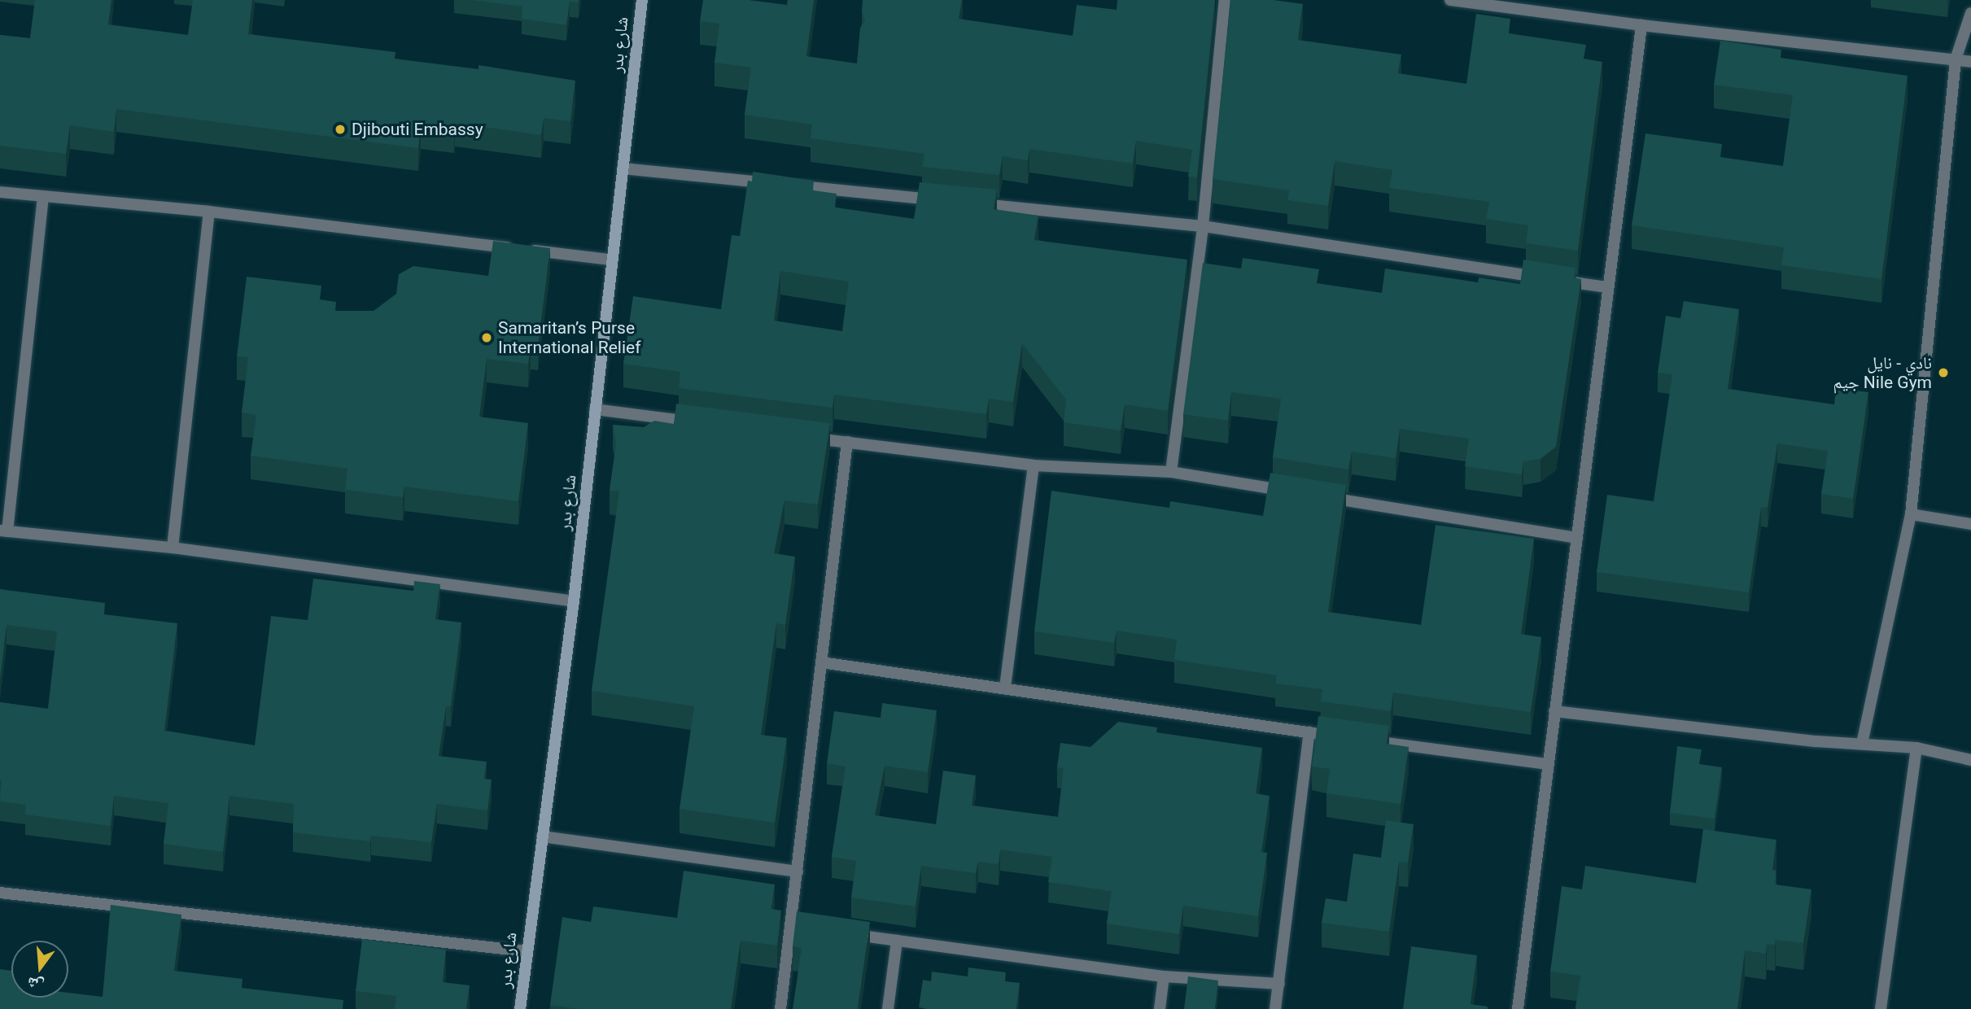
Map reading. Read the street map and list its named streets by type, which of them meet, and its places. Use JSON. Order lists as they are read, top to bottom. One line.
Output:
{"streets":{"street":["شارع بدر"]},"places":["Djibouti Embassy","Samaritan’s Purse International Relief","نادي - نايل جيم Nile Gym"],"north":"bottom"}
